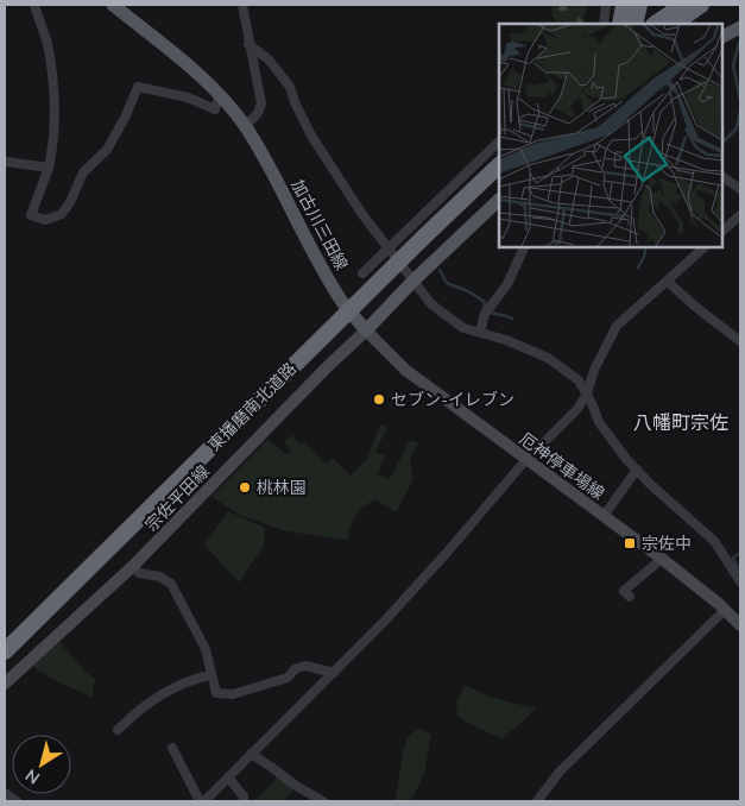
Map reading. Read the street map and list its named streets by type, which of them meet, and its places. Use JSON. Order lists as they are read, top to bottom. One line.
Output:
{"streets":{"highway":["東播磨南北道路"],"main road":["加古川三田線","厄神停車場線","宗佐平田線"]},"crossings":[["加古川三田線","厄神停車場線"],["加古川三田線","宗佐平田線"],["厄神停車場線","宗佐平田線"]],"districts":["八幡町宗佐"],"places":{"other":["セブン-イレブン","桃林園"],"transit":["宗佐中"]},"north":"bottom left"}
